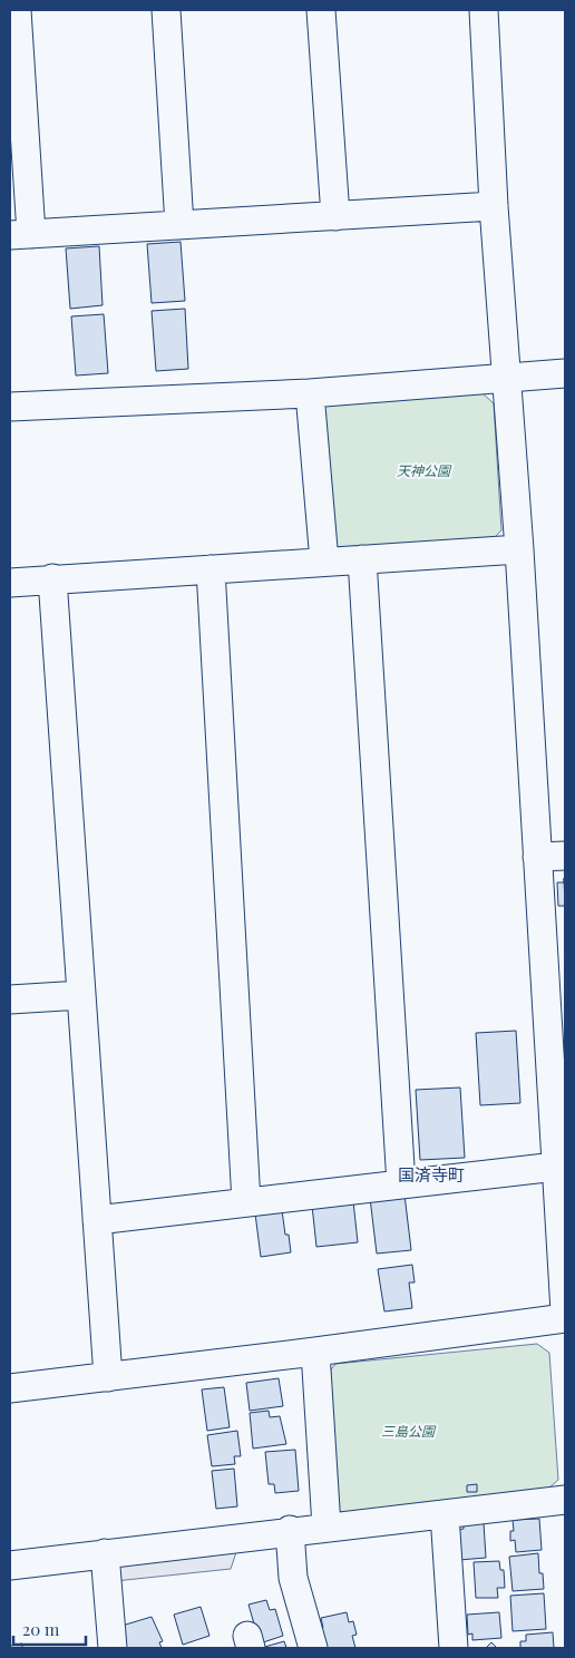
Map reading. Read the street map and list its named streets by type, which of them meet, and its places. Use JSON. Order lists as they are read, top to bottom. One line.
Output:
{"districts":["国済寺町"],"parks":["天神公園","三島公園"],"scale_bar":"20 m"}
